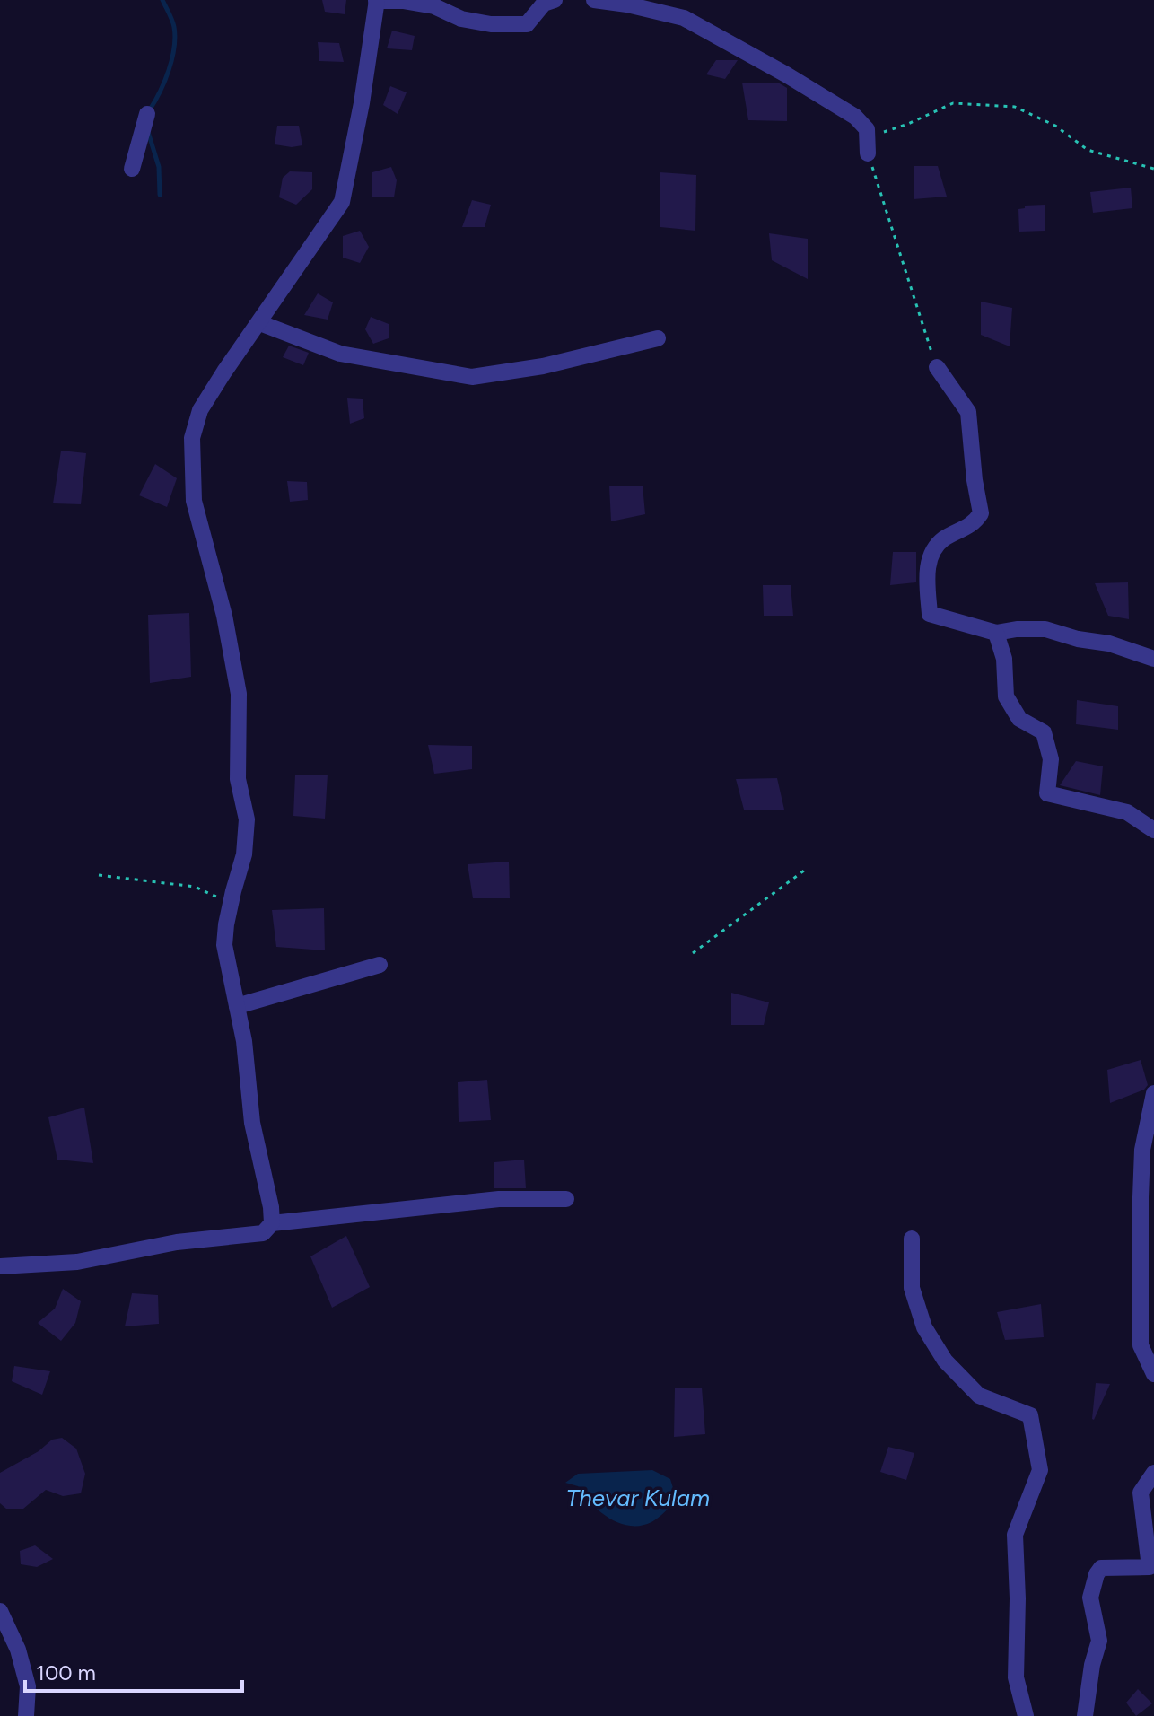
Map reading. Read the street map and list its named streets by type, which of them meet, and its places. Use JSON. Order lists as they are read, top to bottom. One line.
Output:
{"water":["Thevar Kulam"],"scale_bar":"100 m"}
